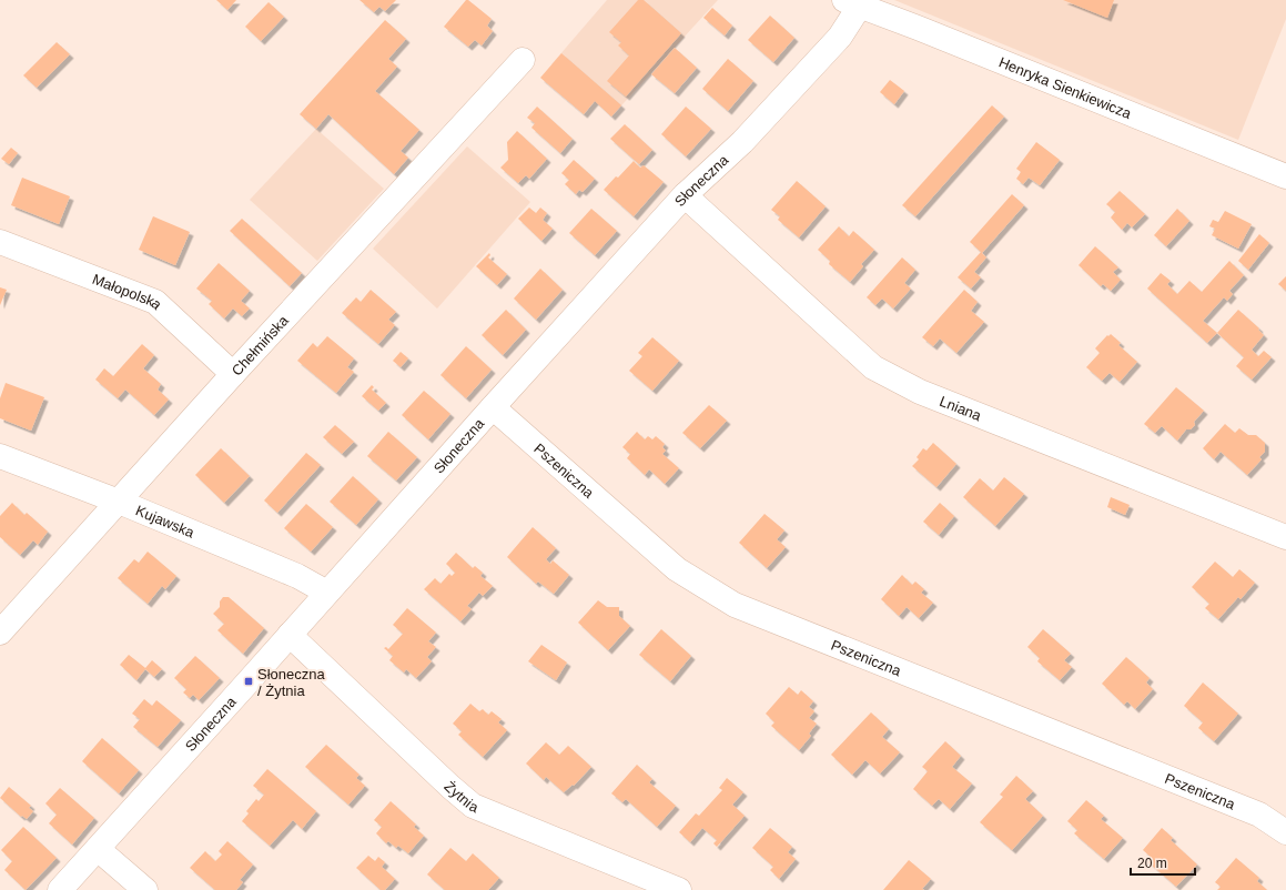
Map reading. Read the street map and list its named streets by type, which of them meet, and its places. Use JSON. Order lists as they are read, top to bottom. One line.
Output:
{"streets":{"street":["Henryka Sienkiewicza","Słoneczna","Małopolska","Chełmińska","Lniana","Pszeniczna","Kujawska","Żytnia"]},"crossings":[["Henryka Sienkiewicza","Słoneczna"],["Słoneczna","Lniana"],["Słoneczna","Pszeniczna"],["Słoneczna","Kujawska"],["Słoneczna","Żytnia"],["Małopolska","Chełmińska"],["Chełmińska","Kujawska"]],"places":{"transit":["Słoneczna / Żytnia"]},"scale_bar":"20 m"}
